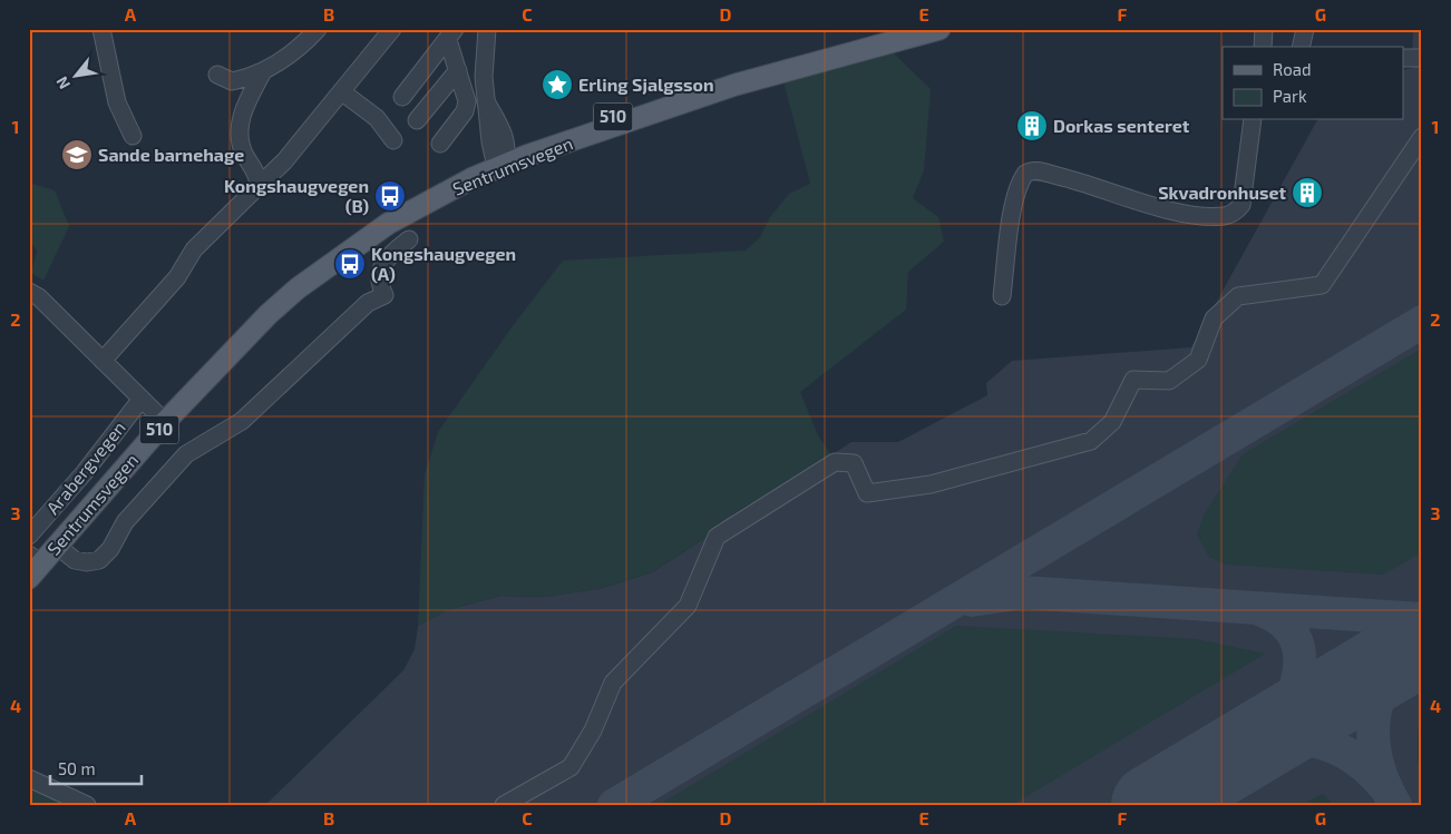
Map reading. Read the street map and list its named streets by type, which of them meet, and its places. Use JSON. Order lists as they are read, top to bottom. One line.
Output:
{"streets":{"main road":["510","Sentrumsvegen"],"street":["Arabergvegen"]},"places":{"place":["Erling Sjalgsson"],"building":["Dorkas senteret","Skvadronhuset"],"school or university":["Sande barnehage"],"bus stop":["Kongshaugvegen (B)","Kongshaugvegen (A)"]},"legend":["Road","Park"],"scale_bar":"50 m","north":"bottom left","grid":{"columns":["A","B","C","D","E","F","G"],"rows":["1","2","3","4"]}}
